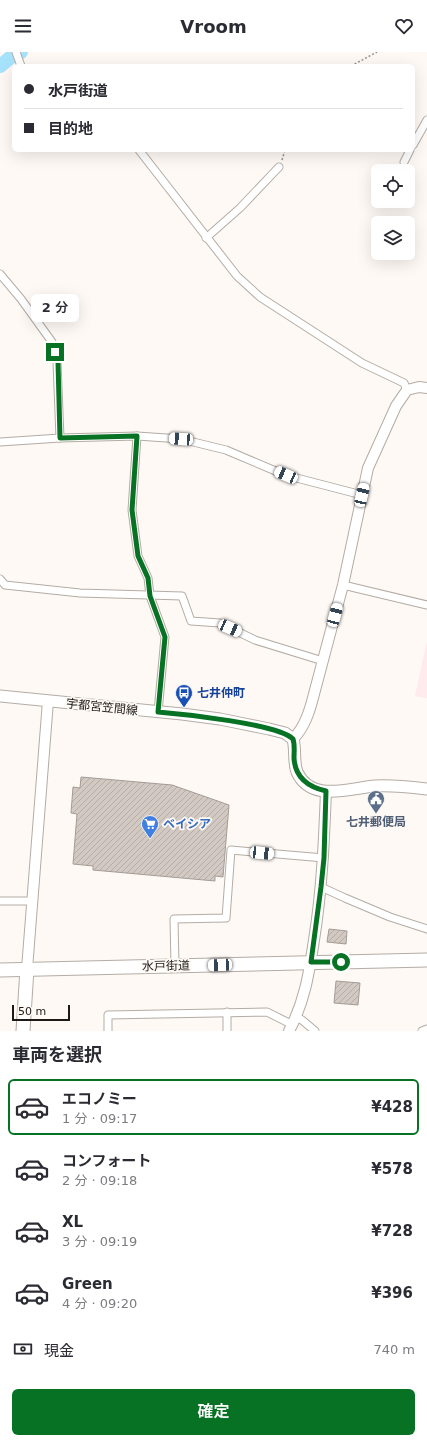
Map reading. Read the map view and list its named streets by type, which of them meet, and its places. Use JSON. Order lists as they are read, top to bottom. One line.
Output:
{"streets":{"highway":["水戸街道"],"main road":["宇都宮笠間線"]},"places":{"bus stop":["七井仲町"],"public building":["七井郵便局"],"supermarket":["ベイシア"]},"scale_bar":"50 m","page":{"header":"Vroom","banner":["水戸街道","目的地"],"bubble":"2 分","scale":"50 m","heading":"車両を選択","list":[{"name":"エコノミー","note":"1 分 · 09:17","value":"¥428"},{"name":"コンフォート","note":"2 分 · 09:18","value":"¥578"},{"name":"XL","note":"3 分 · 09:19","value":"¥728"},{"name":"Green","note":"4 分 · 09:20","value":"¥396"}],"pay":["現金","740 m"],"buttons":"確定"}}
